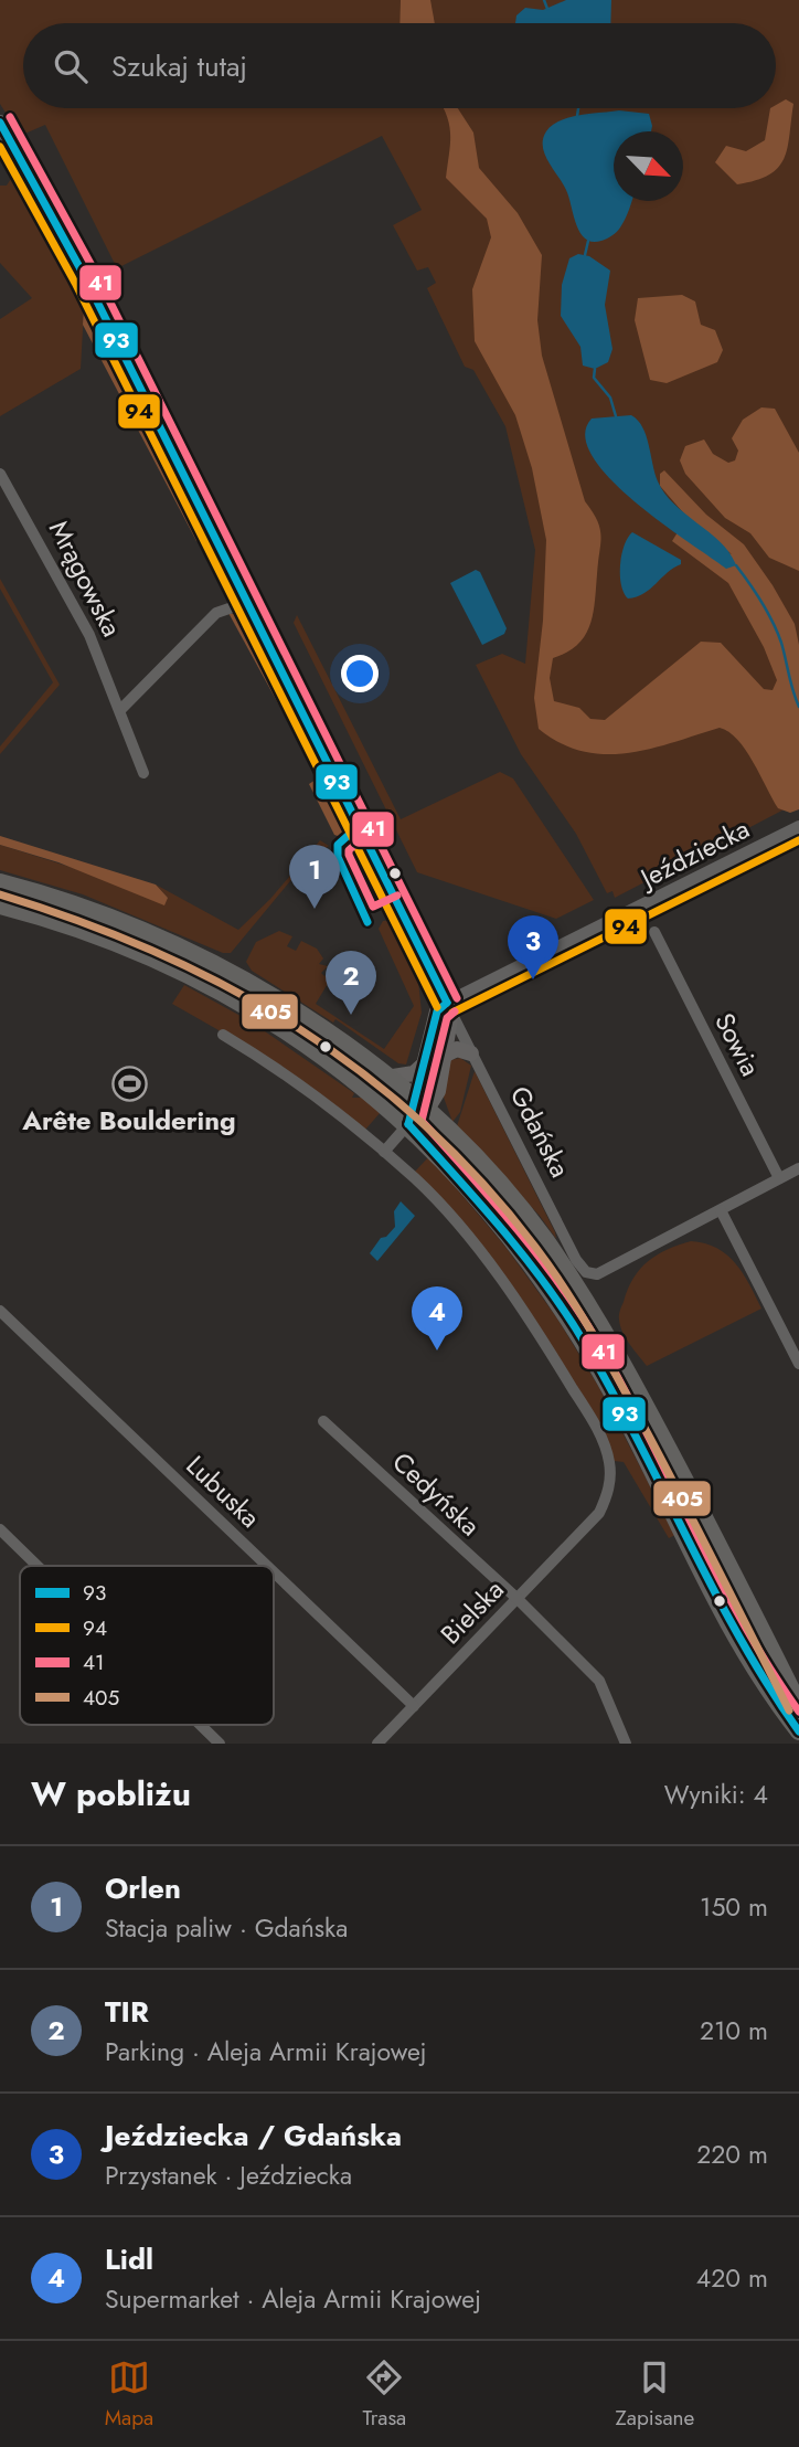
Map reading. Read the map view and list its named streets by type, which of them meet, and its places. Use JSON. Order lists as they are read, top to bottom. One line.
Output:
{"streets":{"main road":["Gdańska"],"street":["Mrągowska","Jeździecka","Sowia","Lubuska","Cedyńska","Bielska"]},"crossings":[["Jeździecka","Gdańska"],["Lubuska","Bielska"],["Cedyńska","Bielska"]],"places":{"sports":["Arête Bouldering"]},"lines":["transit line 41","transit line 93","transit line 94","transit line 405"],"legend":["93","94","41","405"],"north":"bottom right","page":{"search":"Szukaj tutaj","pins":["1","3","2","4"],"heading":["W pobliżu","Wyniki: 4"],"list":[{"mark":"1","name":"Orlen","note":"Stacja paliw · Gdańska","value":"150 m"},{"mark":"2","name":"TIR","note":"Parking · Aleja Armii Krajowej","value":"210 m"},{"mark":"3","name":"Jeździecka / Gdańska","note":"Przystanek · Jeździecka","value":"220 m"},{"mark":"4","name":"Lidl","note":"Supermarket · Aleja Armii Krajowej","value":"420 m"}],"nav":["Mapa","Trasa","Zapisane"]}}
